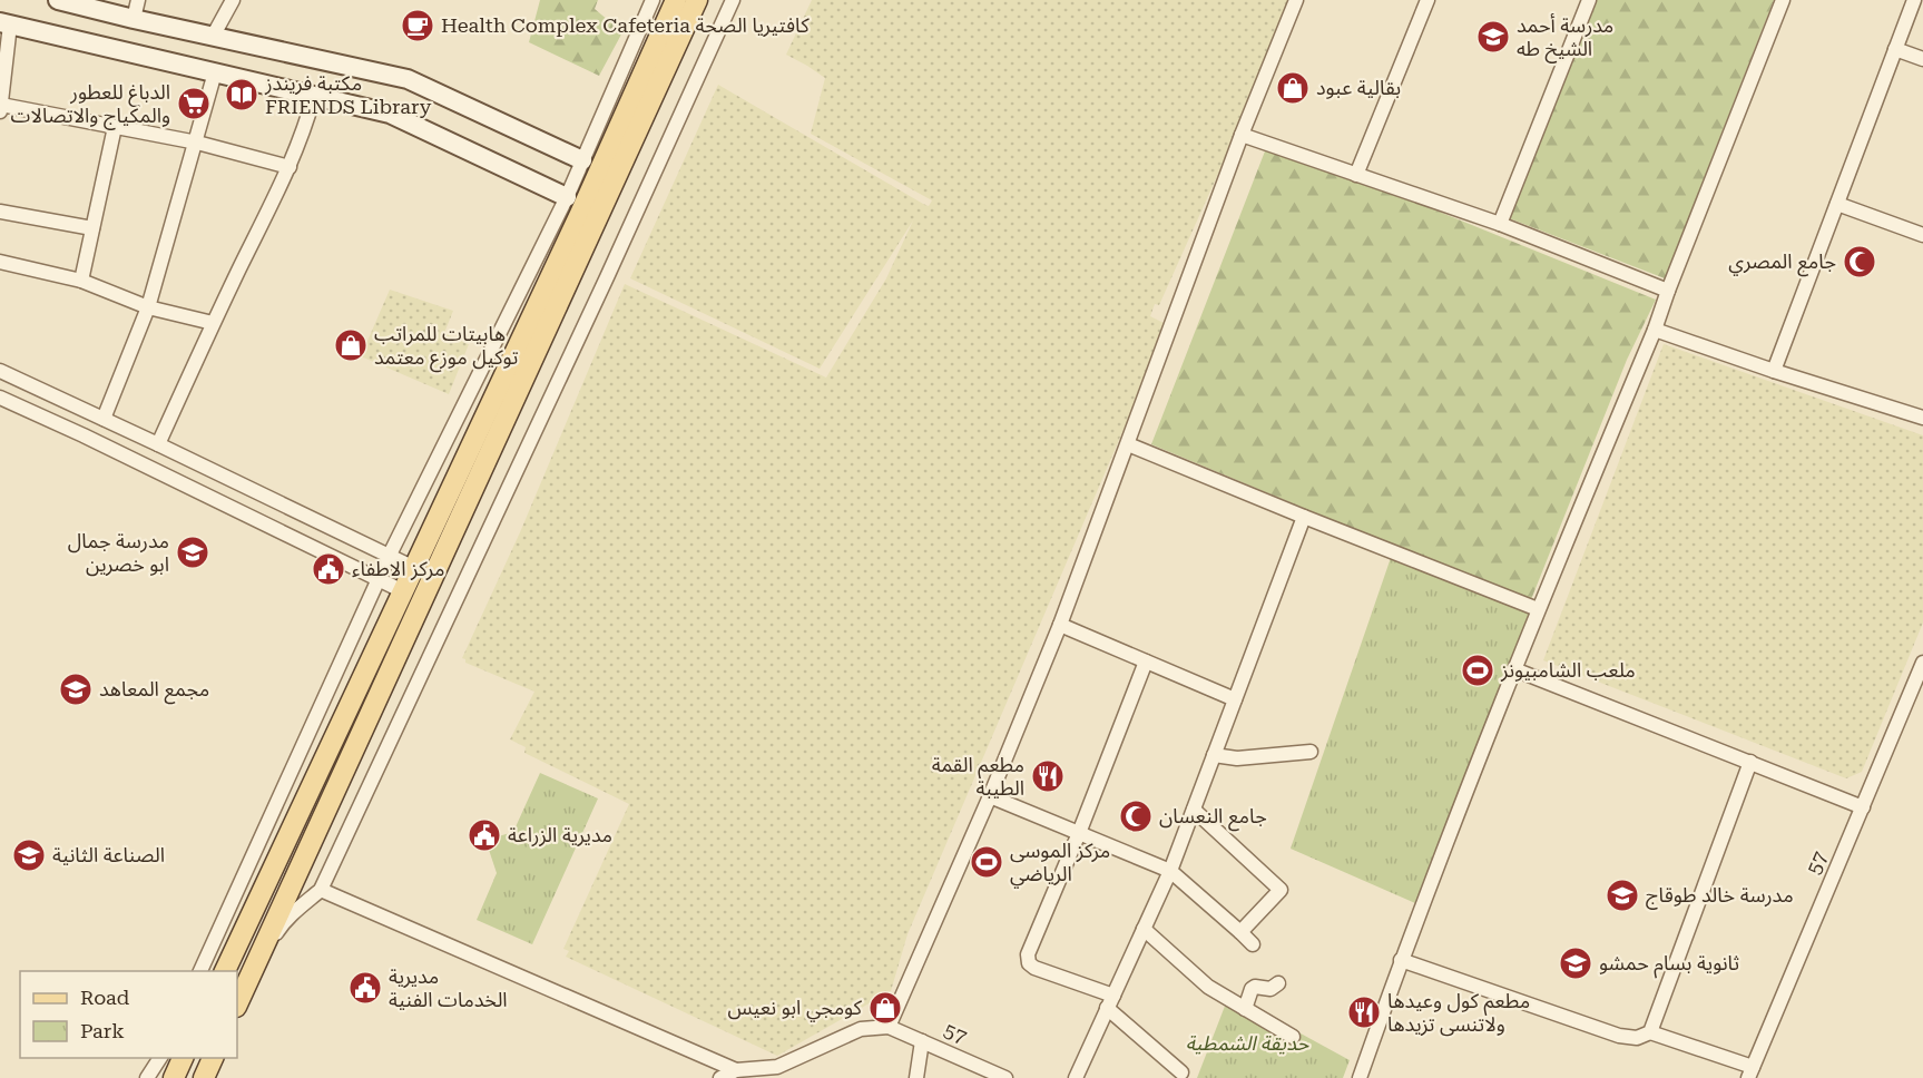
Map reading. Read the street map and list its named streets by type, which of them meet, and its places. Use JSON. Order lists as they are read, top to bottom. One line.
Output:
{"streets":{"street":["57"]},"parks":["حديقة الشمطية"],"places":{"cafe":["Health Complex Cafeteria كافتيريا الصحة"],"school or university":["مدرسة أحمد الشيخ طه","مدرسة جمال ابو خصرين","مجمع المعاهد","الصناعة الثانية","مدرسة خالد طوقاج","ثانوية بسام حمشو"],"shop":["بقالية عبود","هابيتات للمراتب توكيل موزع معتمد","كومجي ابو نعيس"],"library":["مكتبة فريندز FRIENDS Library"],"supermarket":["الدباغ للعطور والمكياج والاتصالات"],"mosque":["جامع المصري","جامع النعسان"],"public building":["مركز الاطفاء","مديرية الزراعة","مديرية الخدمات الفنية"],"sports":["ملعب الشامبيونز","مركز الموسى الرياضي"],"restaurant":["مطعم القمة الطيبة","مطعم كول وعيدها ولاتنسى تزيدها"]},"legend":["Road","Park"]}
